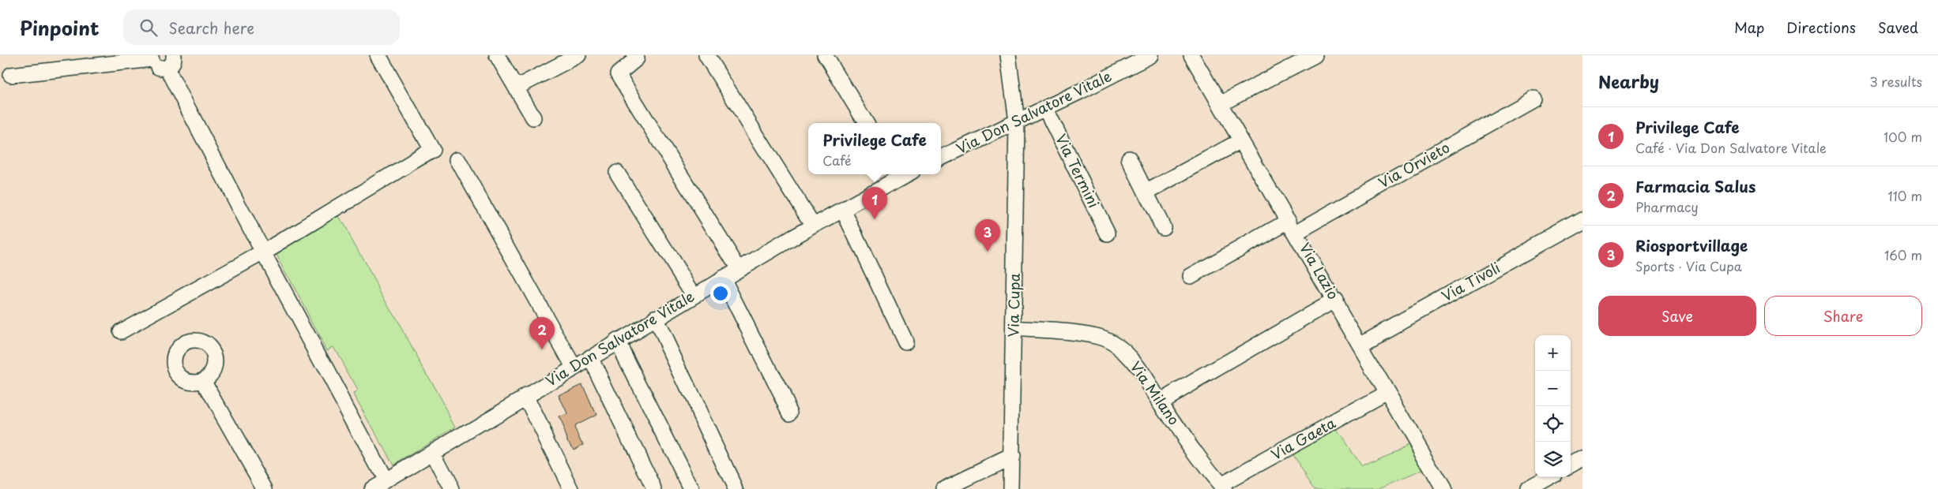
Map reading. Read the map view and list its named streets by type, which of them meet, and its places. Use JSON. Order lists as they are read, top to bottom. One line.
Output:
{"streets":{"street":["Via Don Salvatore Vitale","Via Orvieto","Via Termini","Via Lazio","Via Tivoli","Via Cupa","Via Milano","Via Gaeta"]},"crossings":[["Via Don Salvatore Vitale","Via Termini"],["Via Don Salvatore Vitale","Via Cupa"],["Via Orvieto","Via Lazio"],["Via Lazio","Via Tivoli"],["Via Lazio","Via Gaeta"],["Via Cupa","Via Milano"],["Via Milano","Via Gaeta"]],"page":{"header":"Pinpoint","search":"Search here","nav":["Map","Directions","Saved"],"heading":["Nearby","3 results"],"list":[{"mark":"1","name":"Privilege Cafe","note":"Café · Via Don Salvatore Vitale","value":"100 m"},{"mark":"2","name":"Farmacia Salus","note":"Pharmacy","value":"110 m"},{"mark":"3","name":"Riosportvillage","note":"Sports · Via Cupa","value":"160 m"}],"popup":["Privilege Cafe","Café"],"pins":["1","3","2"],"buttons":["Save","Share"],"map_buttons":["+","−"]}}
